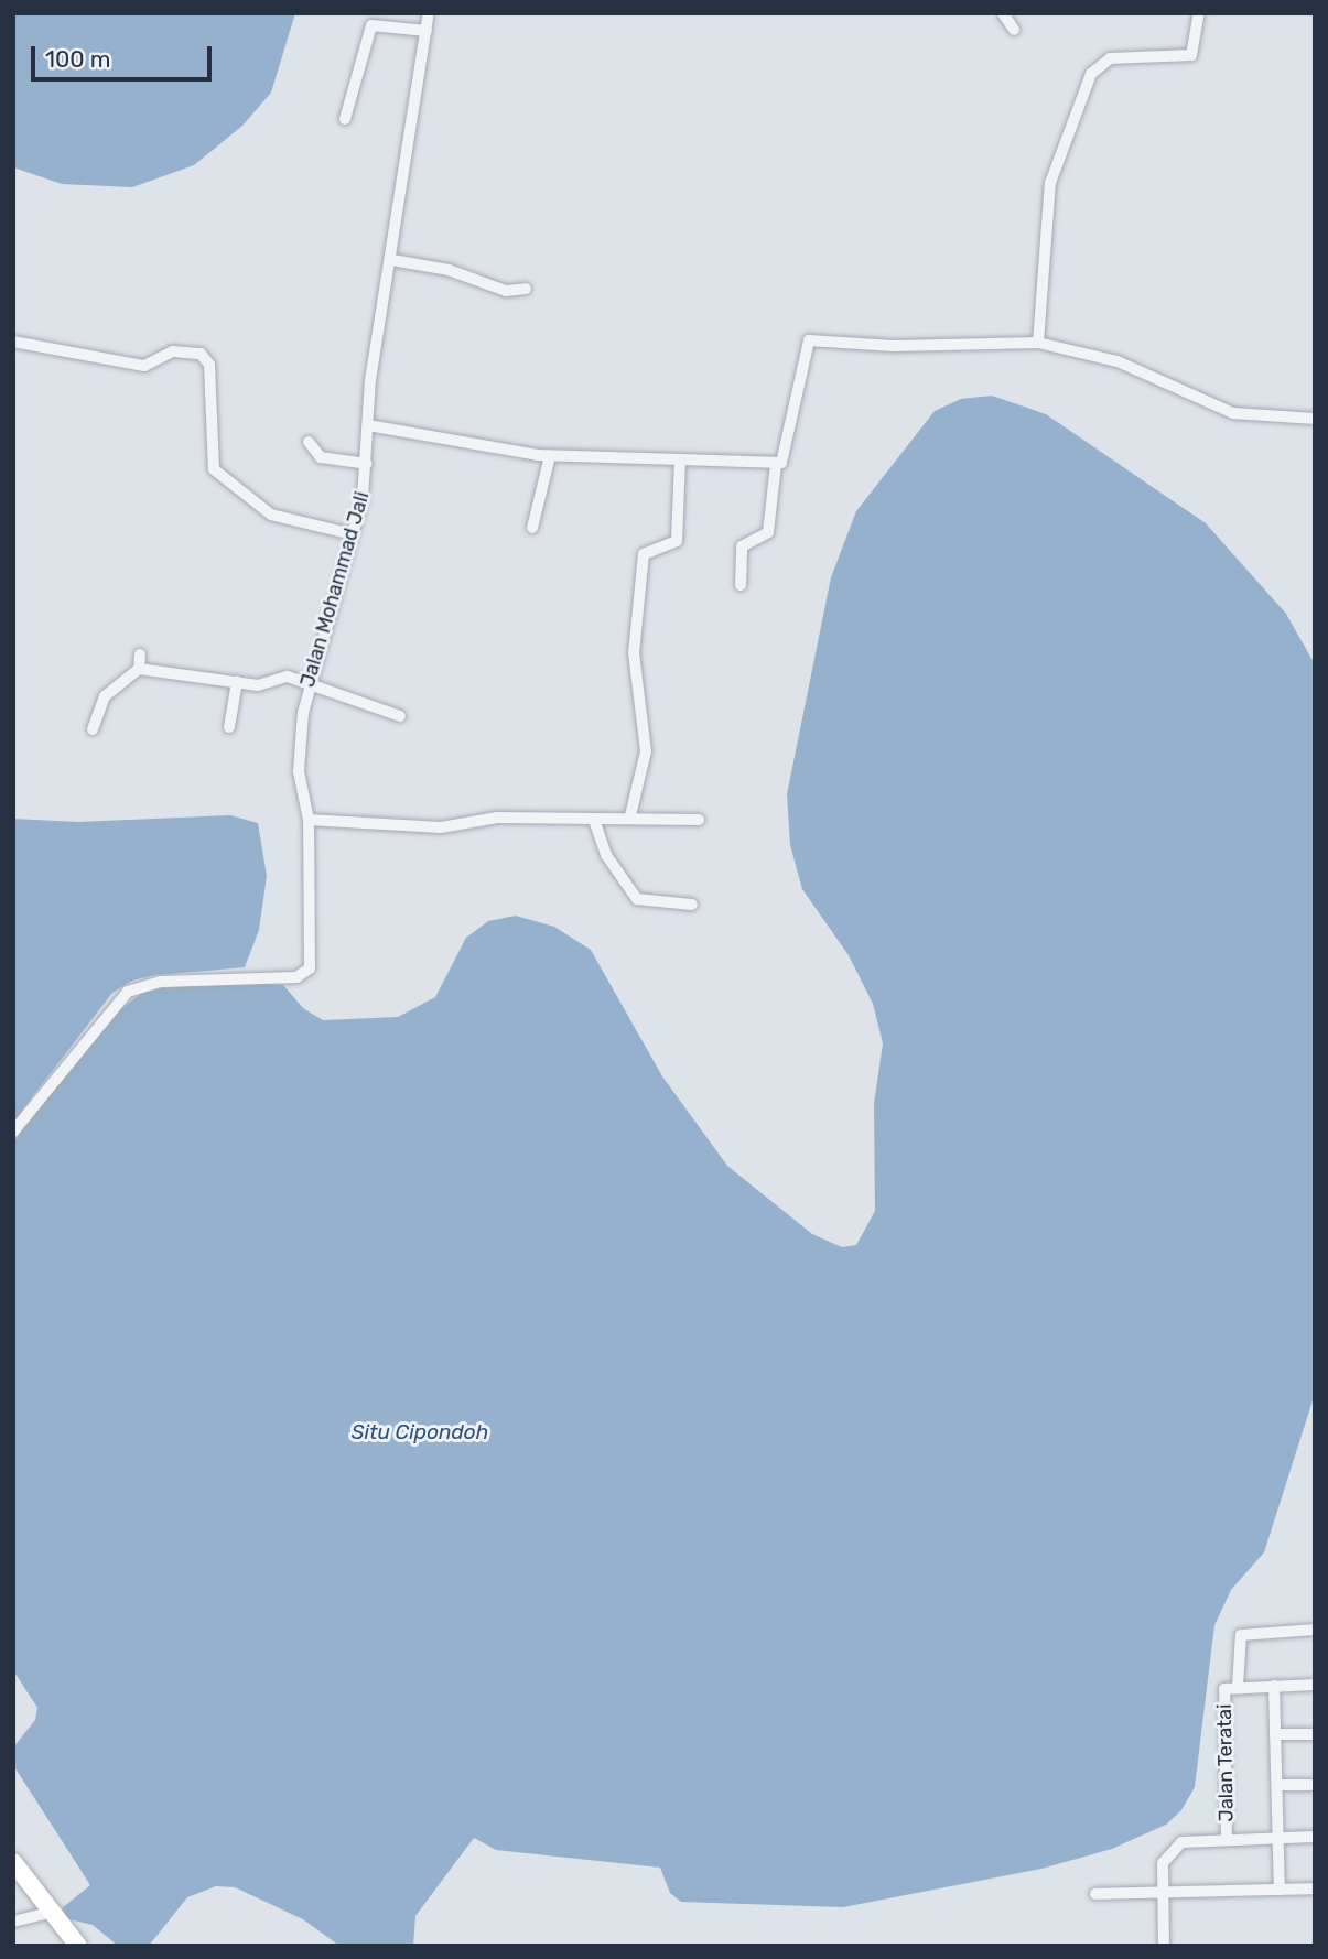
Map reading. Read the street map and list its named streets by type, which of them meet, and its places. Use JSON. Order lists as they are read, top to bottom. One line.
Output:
{"streets":{"street":["Jalan Mohammad Jali","Jalan Teratai"]},"water":["Situ Cipondoh"],"scale_bar":"100 m"}
